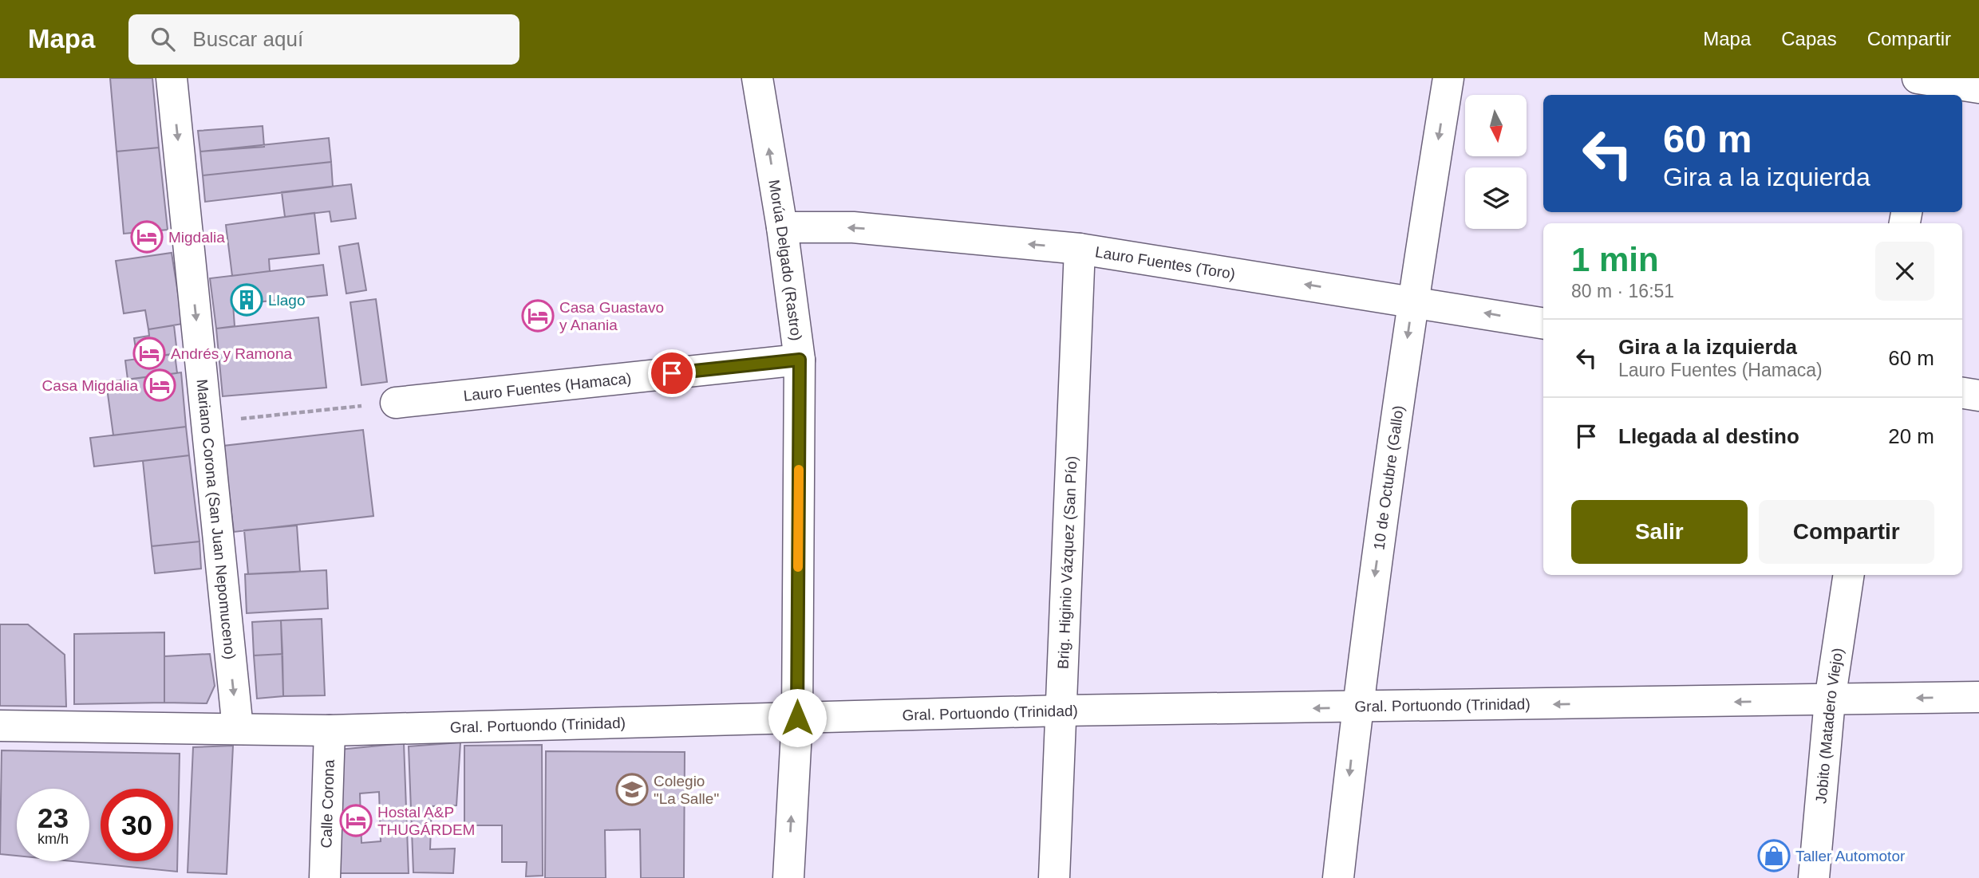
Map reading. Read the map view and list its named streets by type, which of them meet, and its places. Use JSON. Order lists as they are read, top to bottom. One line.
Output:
{"streets":{"street":["Morúa Delgado (Rastro)","Lauro Fuentes (Toro)","Lauro Fuentes (Hamaca)","10 de Octubre (Gallo)","Mariano Corona (San Juan Nepomuceno)","Brig. Higinio Vázquez (San Pío)","Gral. Portuondo (Trinidad)","Jobito (Matadero Viejo)","Calle Corona"]},"crossings":[["Morúa Delgado (Rastro)","Lauro Fuentes (Toro)"],["Morúa Delgado (Rastro)","Lauro Fuentes (Hamaca)"],["Morúa Delgado (Rastro)","Gral. Portuondo (Trinidad)"],["Lauro Fuentes (Toro)","10 de Octubre (Gallo)"],["Lauro Fuentes (Toro)","Brig. Higinio Vázquez (San Pío)"],["10 de Octubre (Gallo)","Gral. Portuondo (Trinidad)"],["Mariano Corona (San Juan Nepomuceno)","Gral. Portuondo (Trinidad)"],["Brig. Higinio Vázquez (San Pío)","Gral. Portuondo (Trinidad)"],["Gral. Portuondo (Trinidad)","Jobito (Matadero Viejo)"],["Gral. Portuondo (Trinidad)","Calle Corona"]],"one_way":["Morúa Delgado (Rastro)","Lauro Fuentes (Toro)","10 de Octubre (Gallo)","Mariano Corona (San Juan Nepomuceno)","Gral. Portuondo (Trinidad)"],"places":{"hotel":["Migdalia","Casa Guastavo y Anania","Andrés y Ramona","Casa Migdalia","Hostal A&P THUGÁRDEM"],"building":["Llago"],"school or university":["Colegio \"La Salle\""],"shop":["Taller Automotor"]},"north":"bottom","page":{"header":"Mapa","search":"Buscar aquí","nav":["Mapa","Capas","Compartir"],"turn":["60 m","Gira a la izquierda"],"heading":["1 min","80 m · 16:51"],"list":[{"name":"Gira a la izquierda","note":"Lauro Fuentes (Hamaca)","value":"60 m"},{"name":"Llegada al destino","value":"20 m"}],"buttons":["Salir","Compartir"],"speed":"23 km/h","limit":"30"}}
